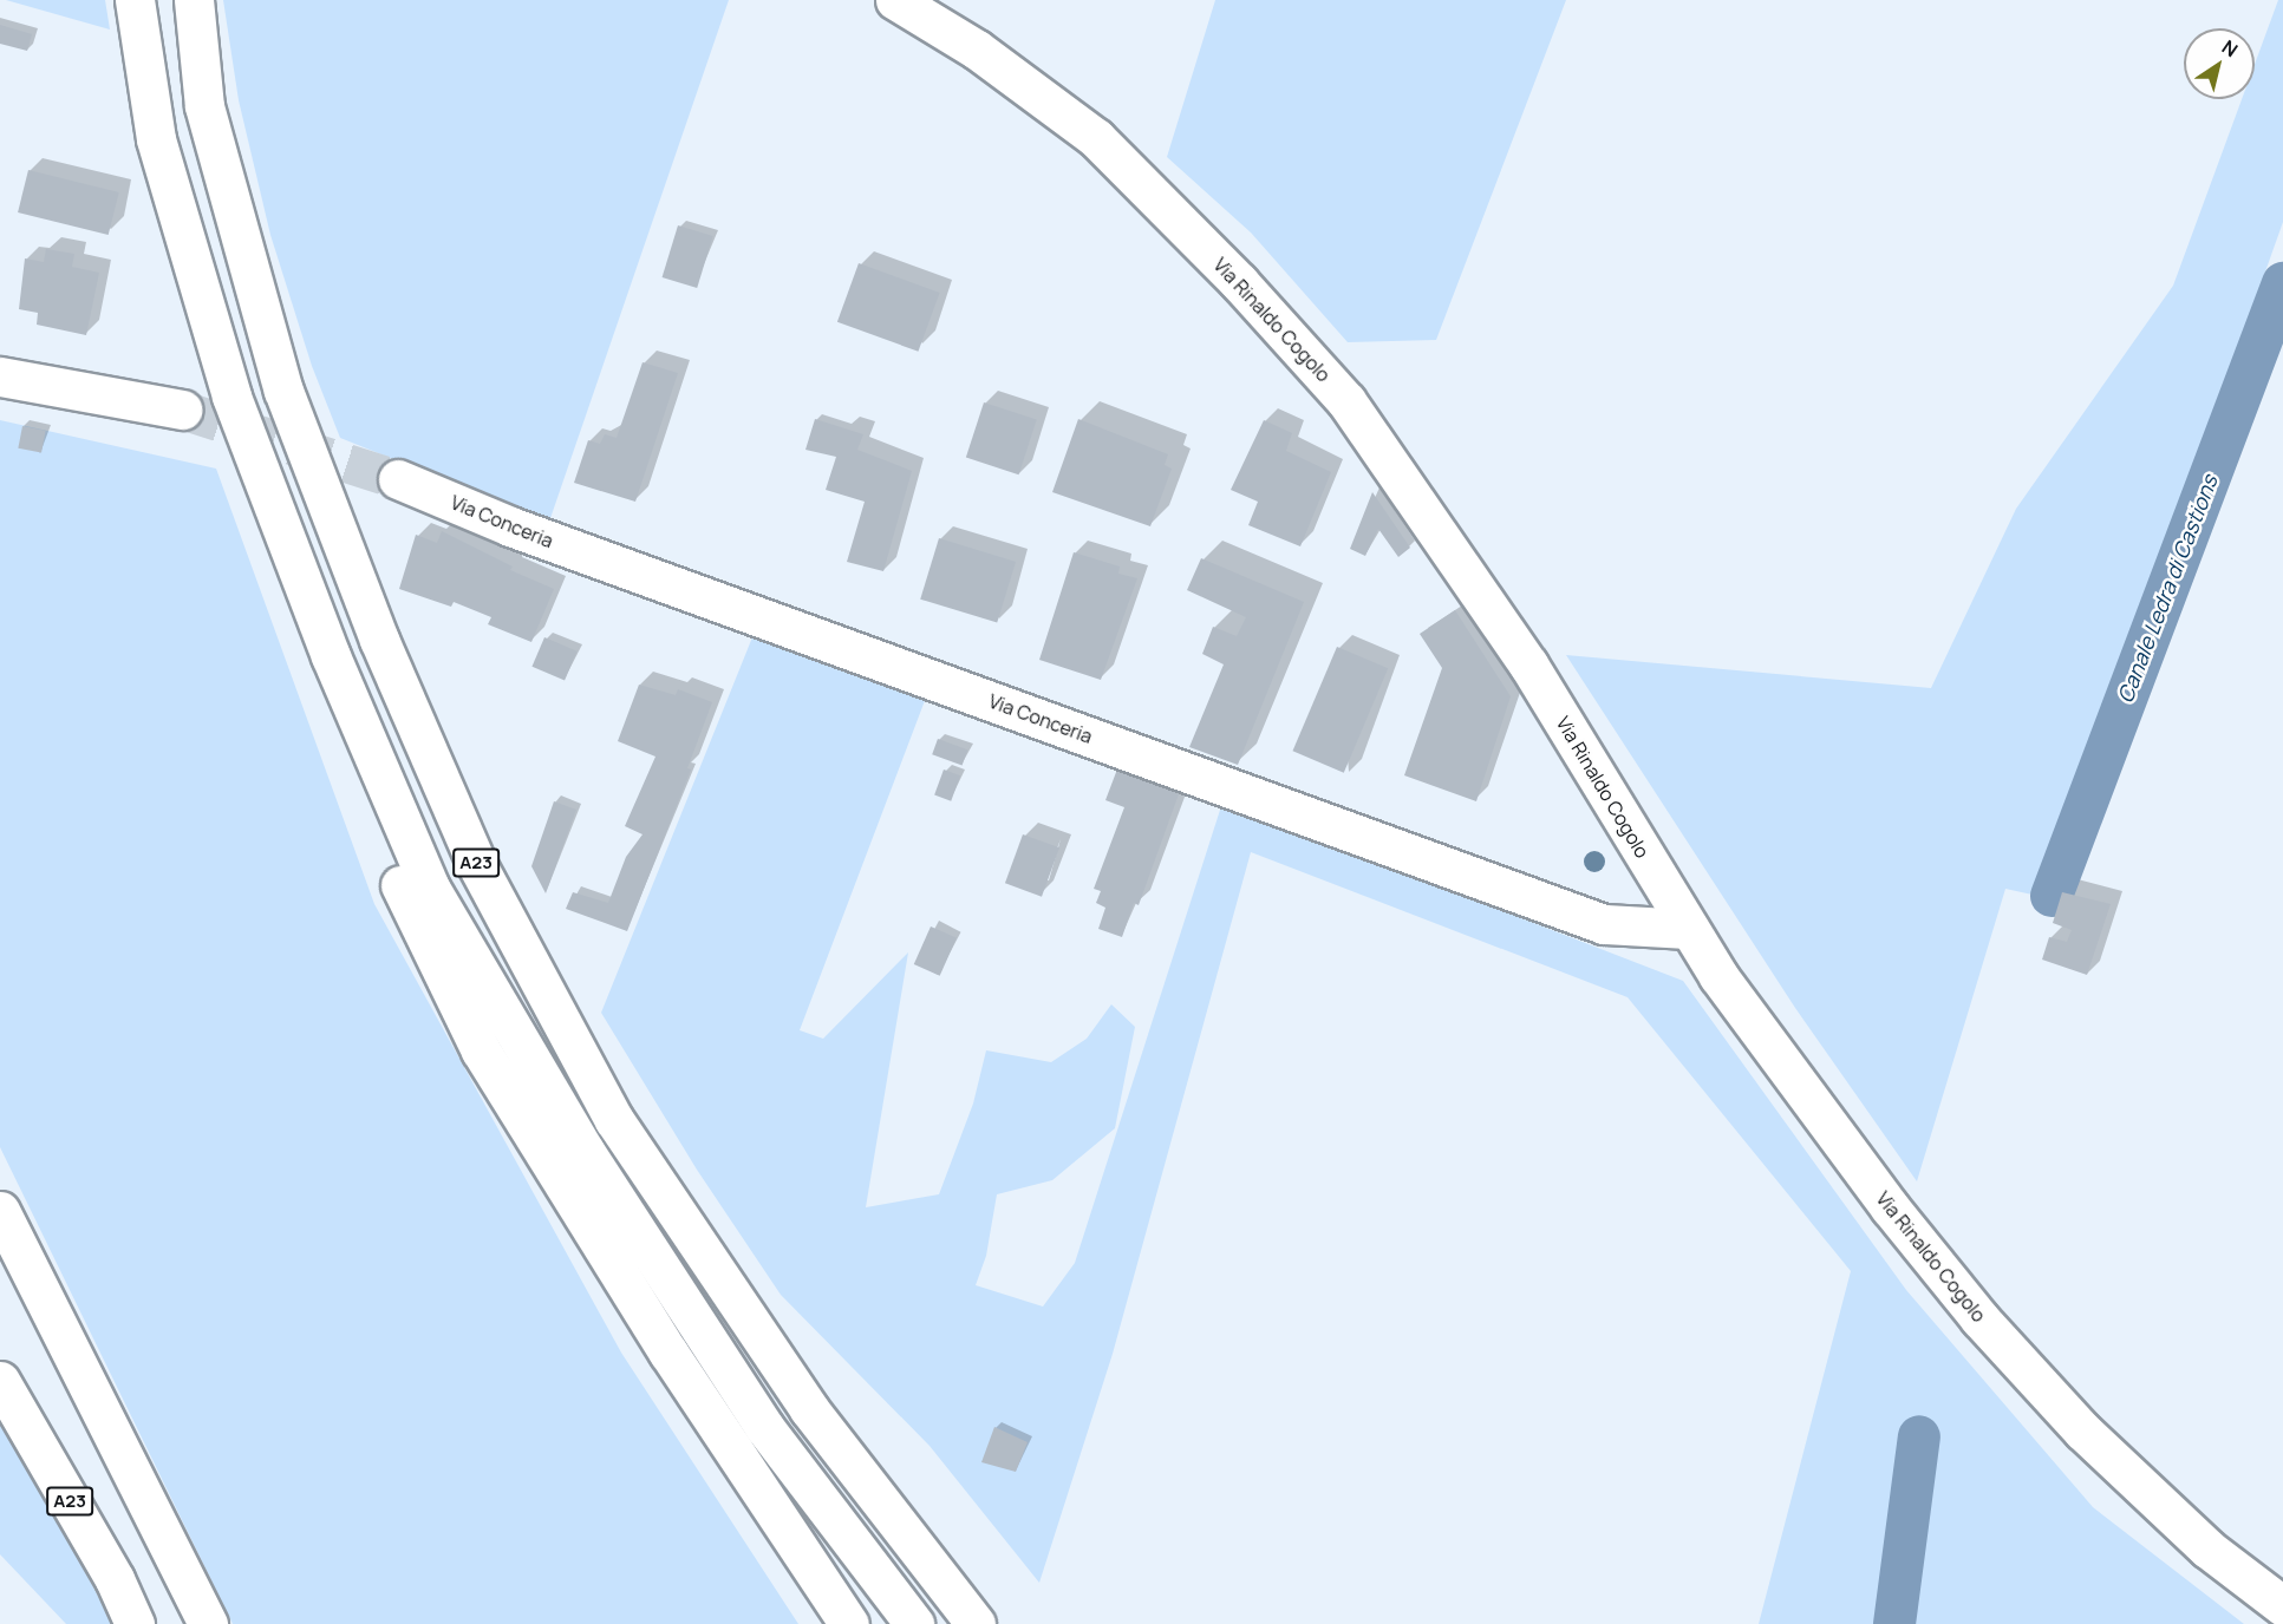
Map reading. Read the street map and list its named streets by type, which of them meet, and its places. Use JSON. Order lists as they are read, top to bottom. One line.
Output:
{"streets":{"main road":["Via Rinaldo Cogolo","Via Conceria","A23"]},"crossings":[["Via Rinaldo Cogolo","Via Conceria"]],"water":["Canale Ledra di Castions"],"north":"top right"}
